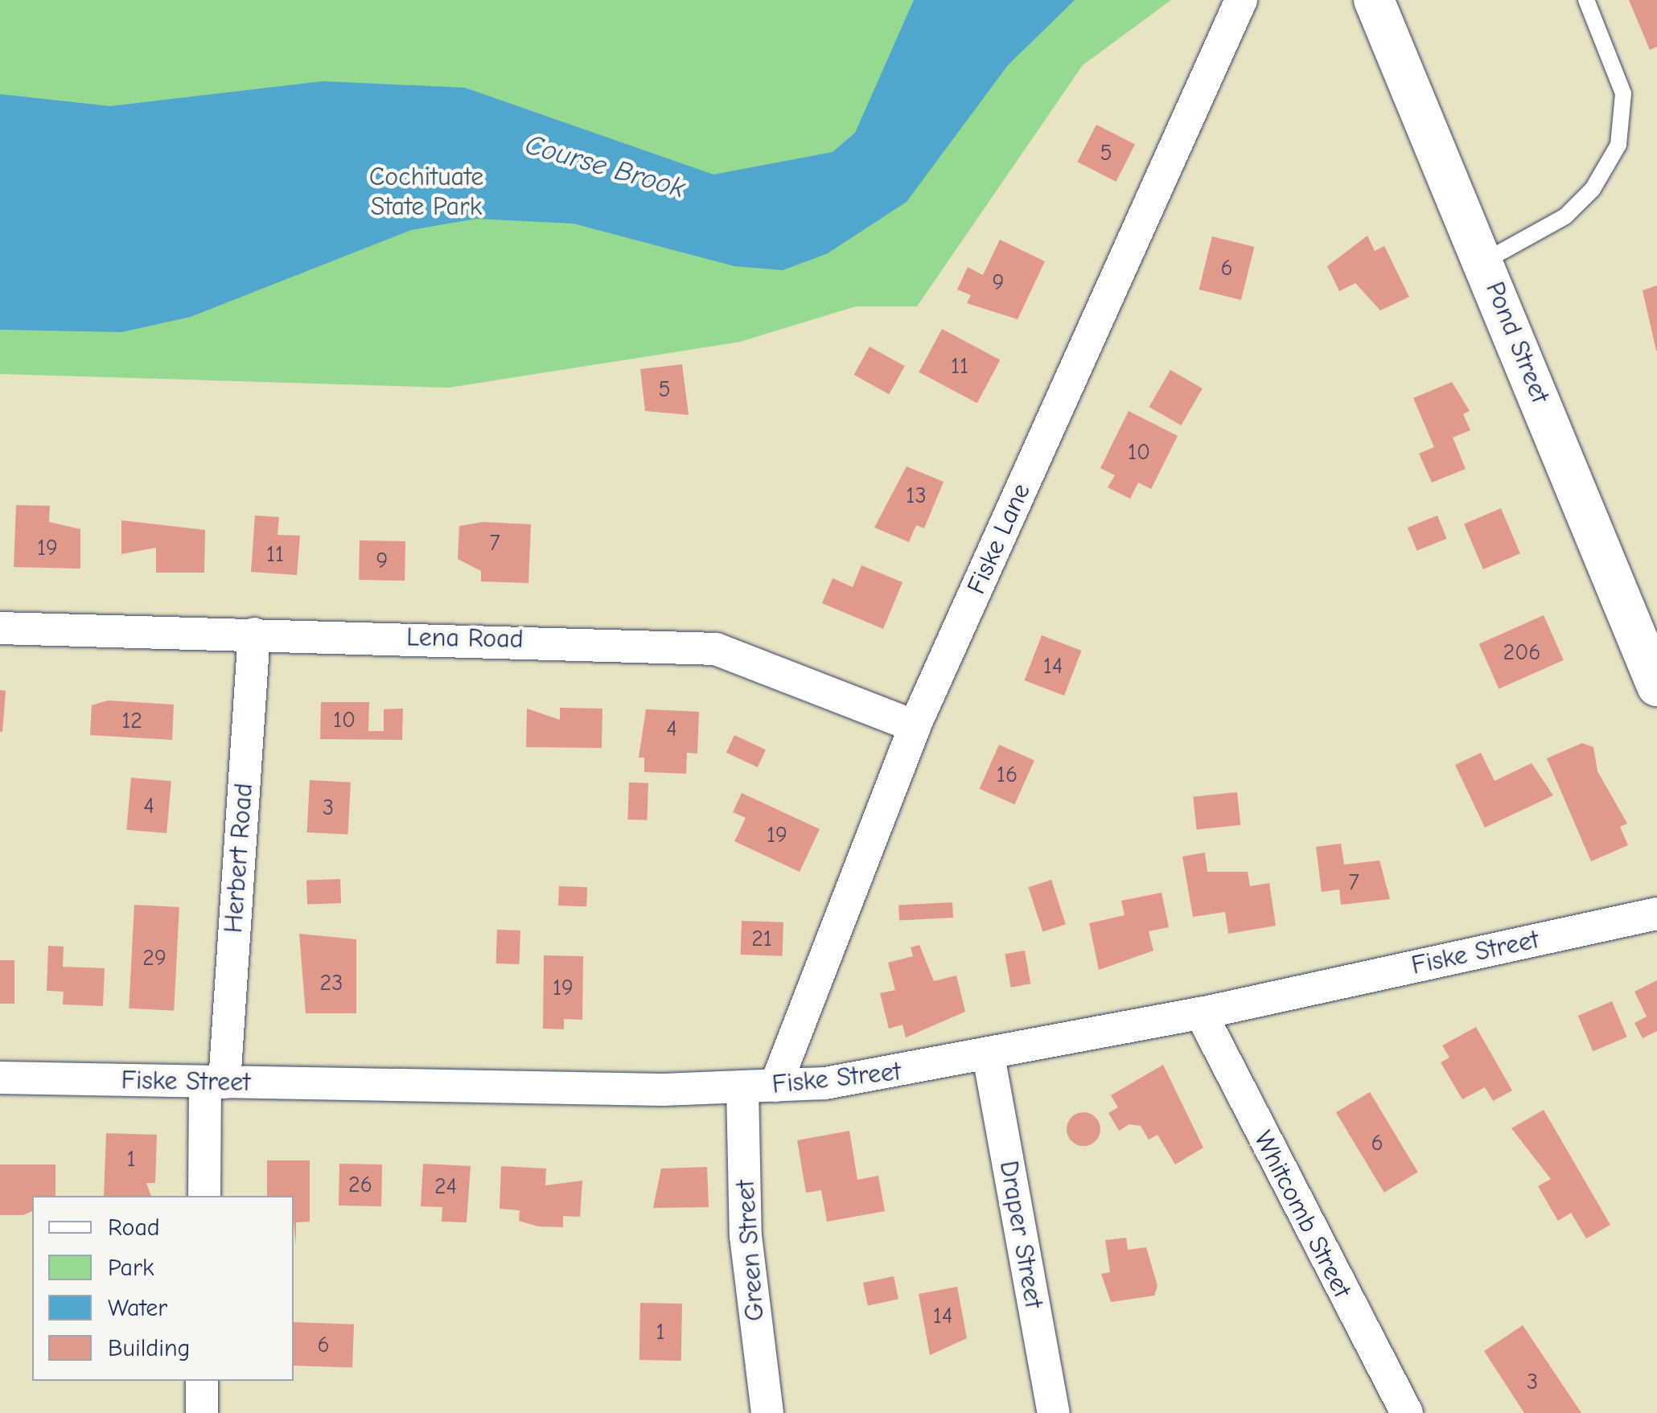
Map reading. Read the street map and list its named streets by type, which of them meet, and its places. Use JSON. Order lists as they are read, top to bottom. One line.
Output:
{"streets":{"street":["Pond Street","Fiske Lane","Lena Road","Herbert Road","Fiske Street","Whitcomb Street","Draper Street","Green Street"]},"crossings":[["Fiske Lane","Lena Road"],["Fiske Lane","Fiske Street"],["Lena Road","Herbert Road"],["Herbert Road","Fiske Street"],["Fiske Street","Whitcomb Street"],["Fiske Street","Draper Street"],["Fiske Street","Green Street"]],"water":["Course Brook"],"parks":["Cochituate State Park"],"house_numbers":["5","6","9","11","5","10","13","7","19","11","9","206","14","10","12","4","16","4","3","19","7","21","29","23","19","6","1","26","24","14","1","6","3"],"legend":["Road","Park","Water","Building"]}
